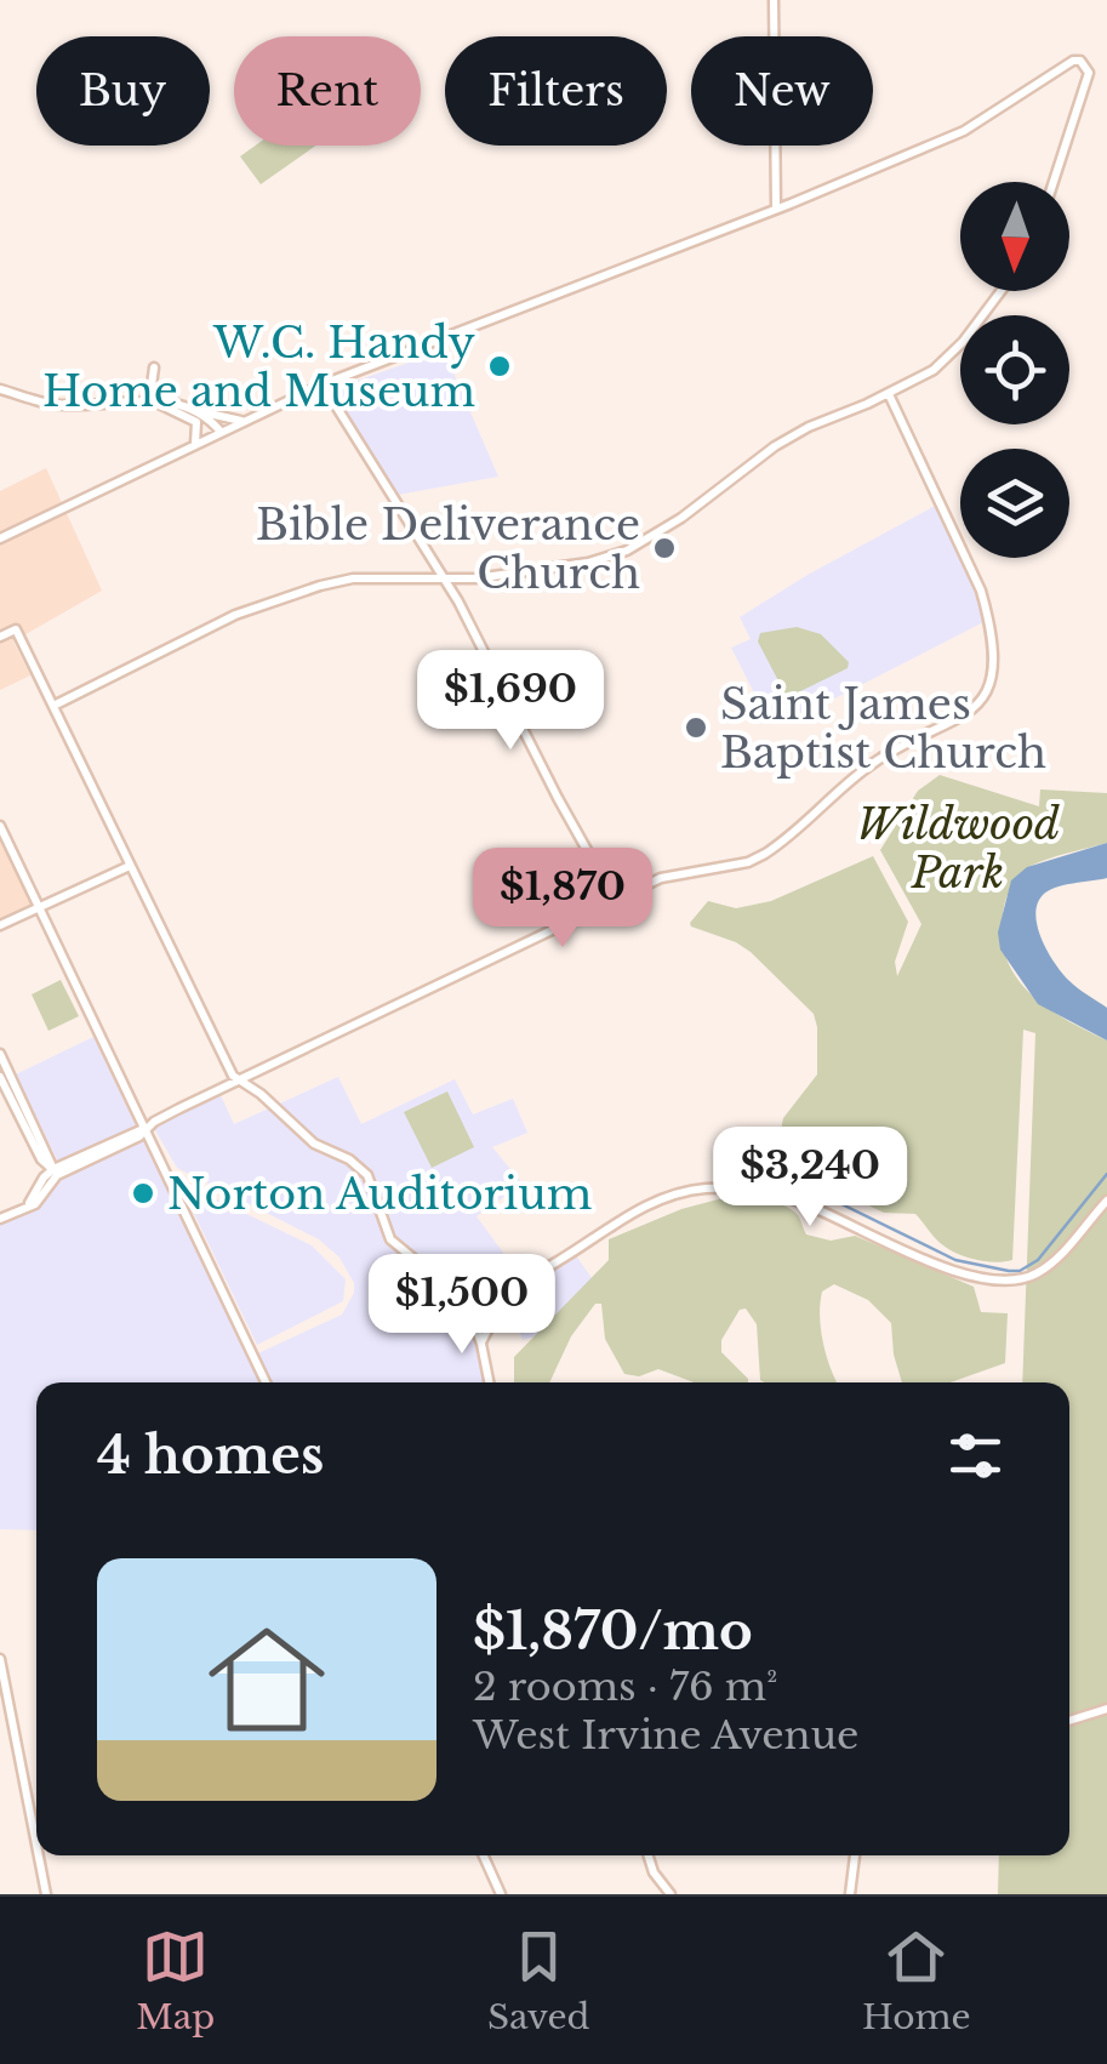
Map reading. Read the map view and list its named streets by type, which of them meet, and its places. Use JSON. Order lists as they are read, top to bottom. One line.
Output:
{"parks":["Wildwood Park"],"places":["W.C. Handy Home and Museum","Bible Deliverance Church","Saint James Baptist Church","Norton Auditorium"],"north":"bottom","page":{"chip":["Buy","Rent","Filters","New"],"price":["$1,690","$1,870","$3,240","$1,500"],"heading":"4 homes","list":[{"name":"$1,870/mo","note":"2 rooms · 76 m² · West Irvine Avenue"}],"tabs":["Map","Saved","Home"]}}
